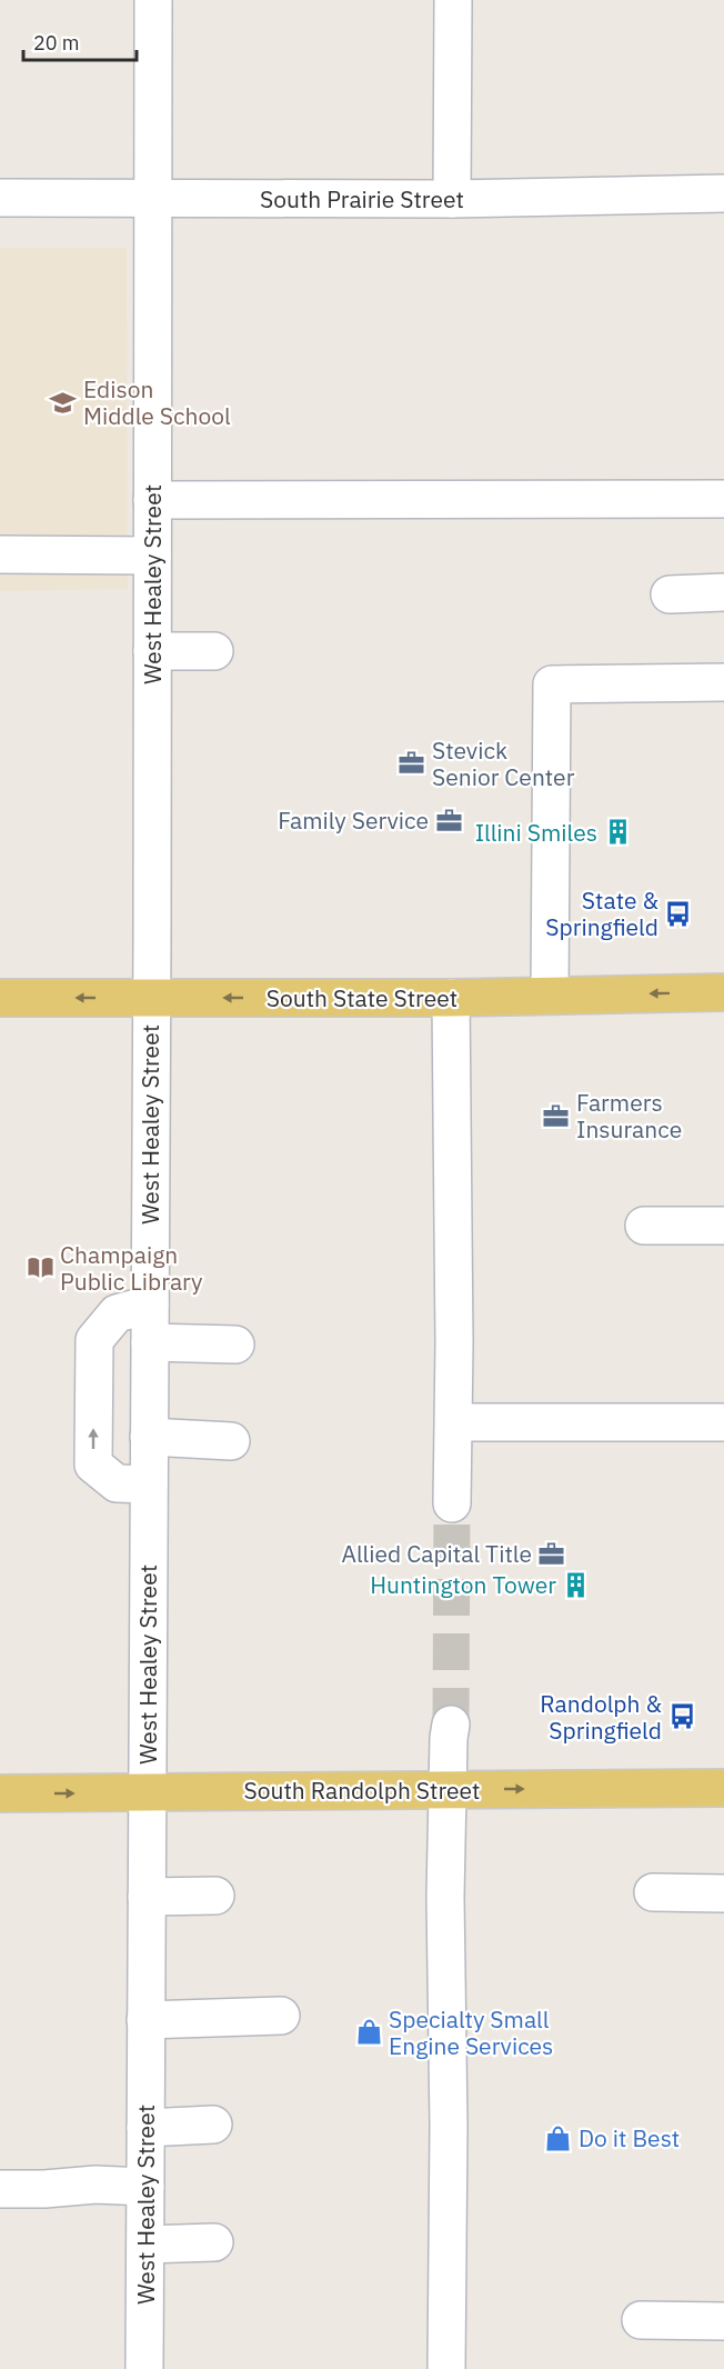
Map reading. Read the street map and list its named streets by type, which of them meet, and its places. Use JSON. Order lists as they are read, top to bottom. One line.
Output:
{"streets":{"main road":["South State Street","South Randolph Street"],"street":["South Prairie Street","West Healey Street"]},"crossings":[["South Prairie Street","West Healey Street"],["West Healey Street","South State Street"],["West Healey Street","South Randolph Street"]],"one_way":["South State Street","South Randolph Street"],"places":{"school or university":["Edison Middle School"],"office":["Stevick Senior Center","Family Service","Farmers Insurance","Allied Capital Title"],"building":["Illini Smiles","Huntington Tower"],"bus stop":["State & Springfield","Randolph & Springfield"],"library":["Champaign Public Library"],"shop":["Specialty Small Engine Services","Do it Best"]},"scale_bar":"20 m"}
